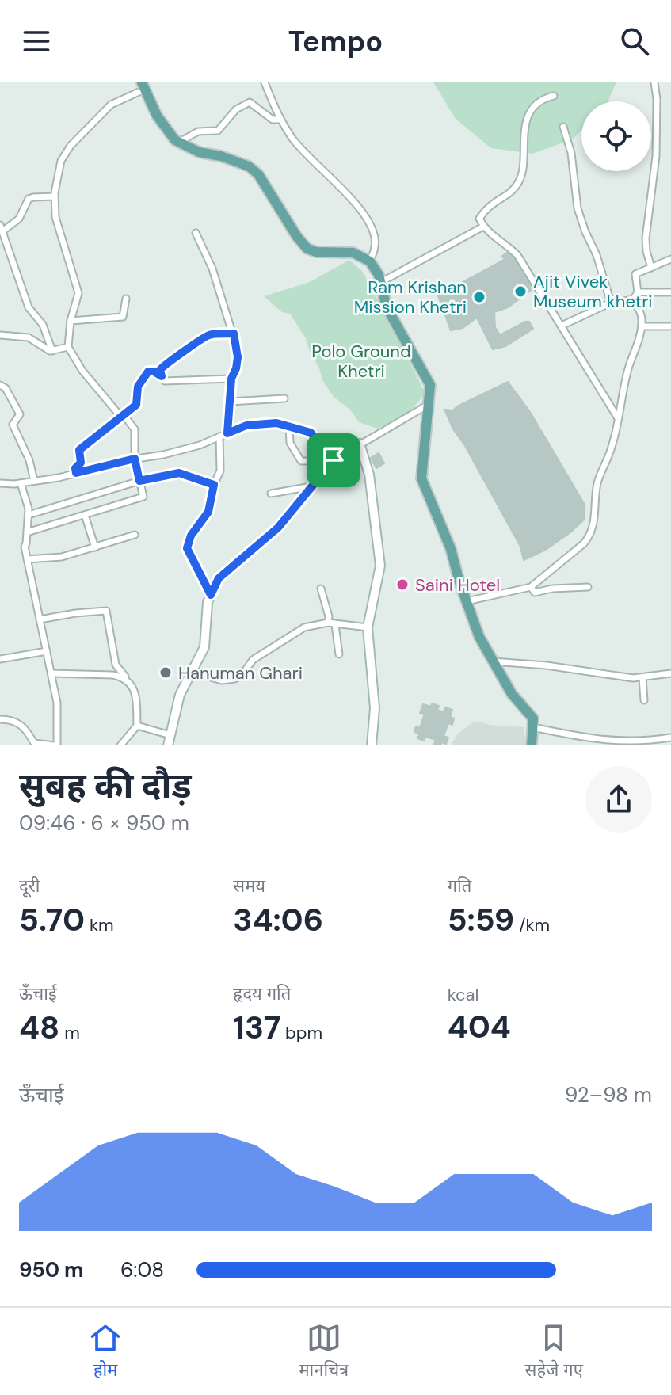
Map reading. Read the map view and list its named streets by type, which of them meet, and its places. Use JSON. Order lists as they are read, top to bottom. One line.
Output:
{"parks":["Polo Ground Khetri"],"places":["Ajit Vivek Museum khetri","Ram Krishan Mission Khetri","Saini Hotel","Hanuman Ghari"],"page":{"header":"Tempo","heading":["सुबह की दौड़","09:46 · 6 × 950 m"],"stats":[["दूरी","5.70 km"],["समय","34:06"],["गति","5:59 /km"],["ऊँचाई","48 m"],["हृदय गति","137 bpm"],["kcal","404"]],"chart":["ऊँचाई","92–98 m"],"list":[{"name":"950 m","note":"6:08"}],"tabs":["होम","मानचित्र","सहेजे गए"]}}
